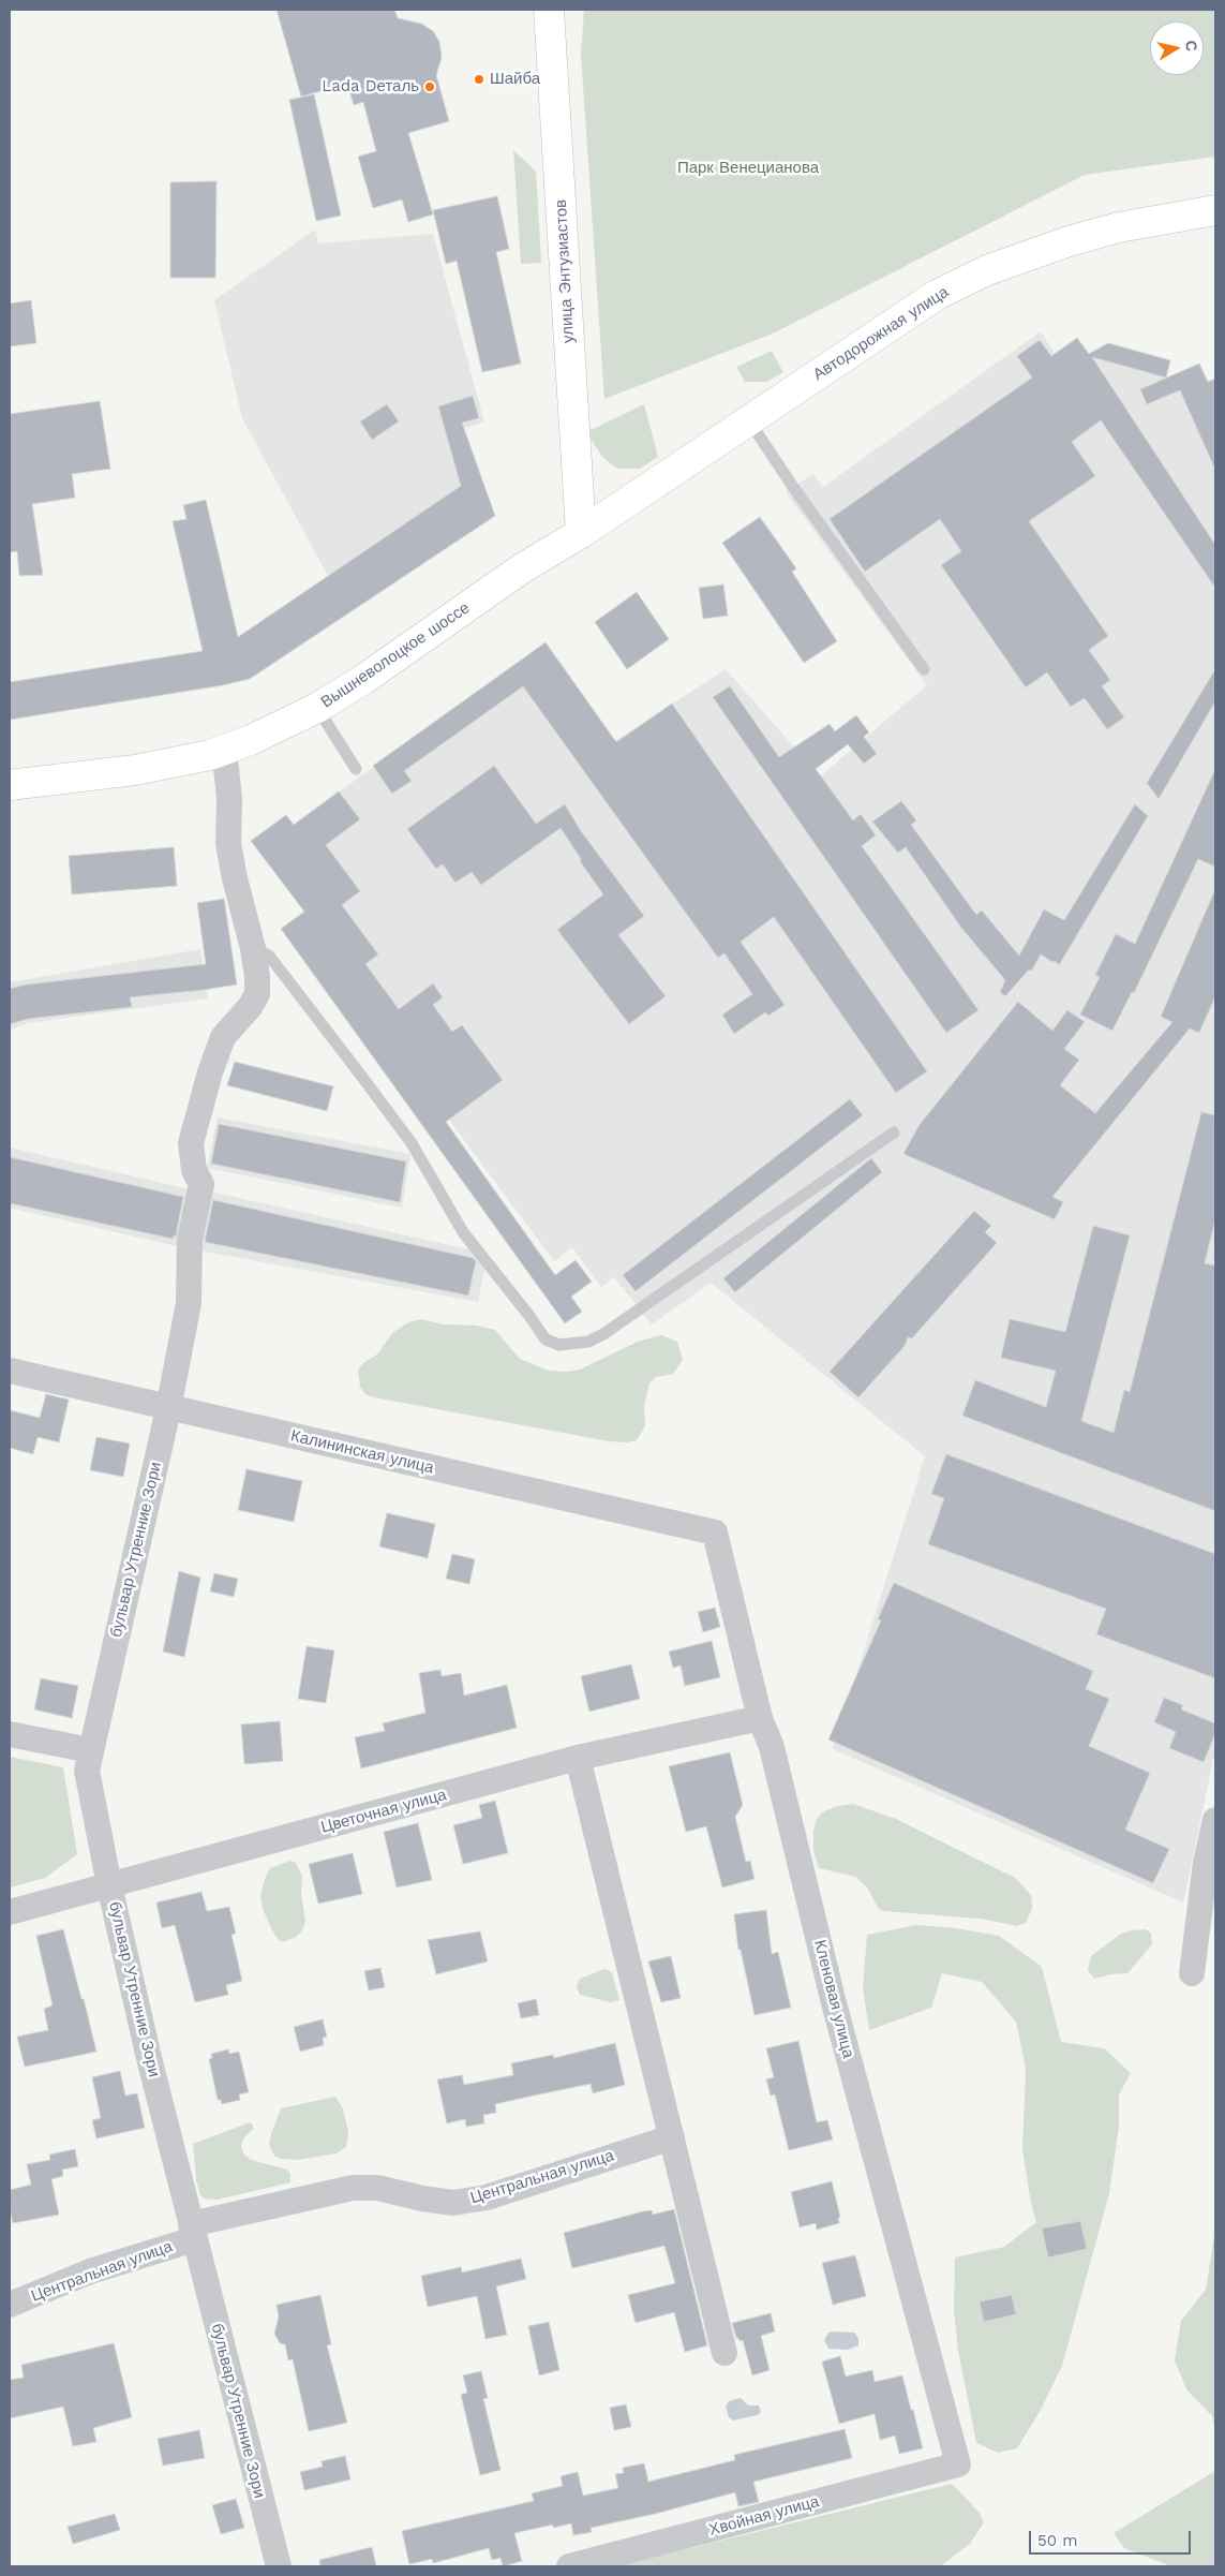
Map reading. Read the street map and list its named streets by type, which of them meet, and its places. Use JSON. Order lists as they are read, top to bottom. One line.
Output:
{"streets":{"main road":["улица Энтузиастов","Автодорожная улица","Вышневолоцкое шоссе"],"street":["Калининская улица","бульвар Утренние Зори","Цветочная улица","Кленовая улица","Центральная улица","Хвойная улица"]},"crossings":[["улица Энтузиастов","Автодорожная улица"],["улица Энтузиастов","Вышневолоцкое шоссе"],["Автодорожная улица","Вышневолоцкое шоссе"],["Вышневолоцкое шоссе","бульвар Утренние Зори"],["Калининская улица","бульвар Утренние Зори"],["Калининская улица","Кленовая улица"],["бульвар Утренние Зори","Цветочная улица"],["бульвар Утренние Зори","Центральная улица"],["Цветочная улица","Кленовая улица"],["Кленовая улица","Хвойная улица"]],"parks":["Парк Венецианова"],"places":["Шайба","Lada Dеталь"],"scale_bar":"50 m","north":"right"}
